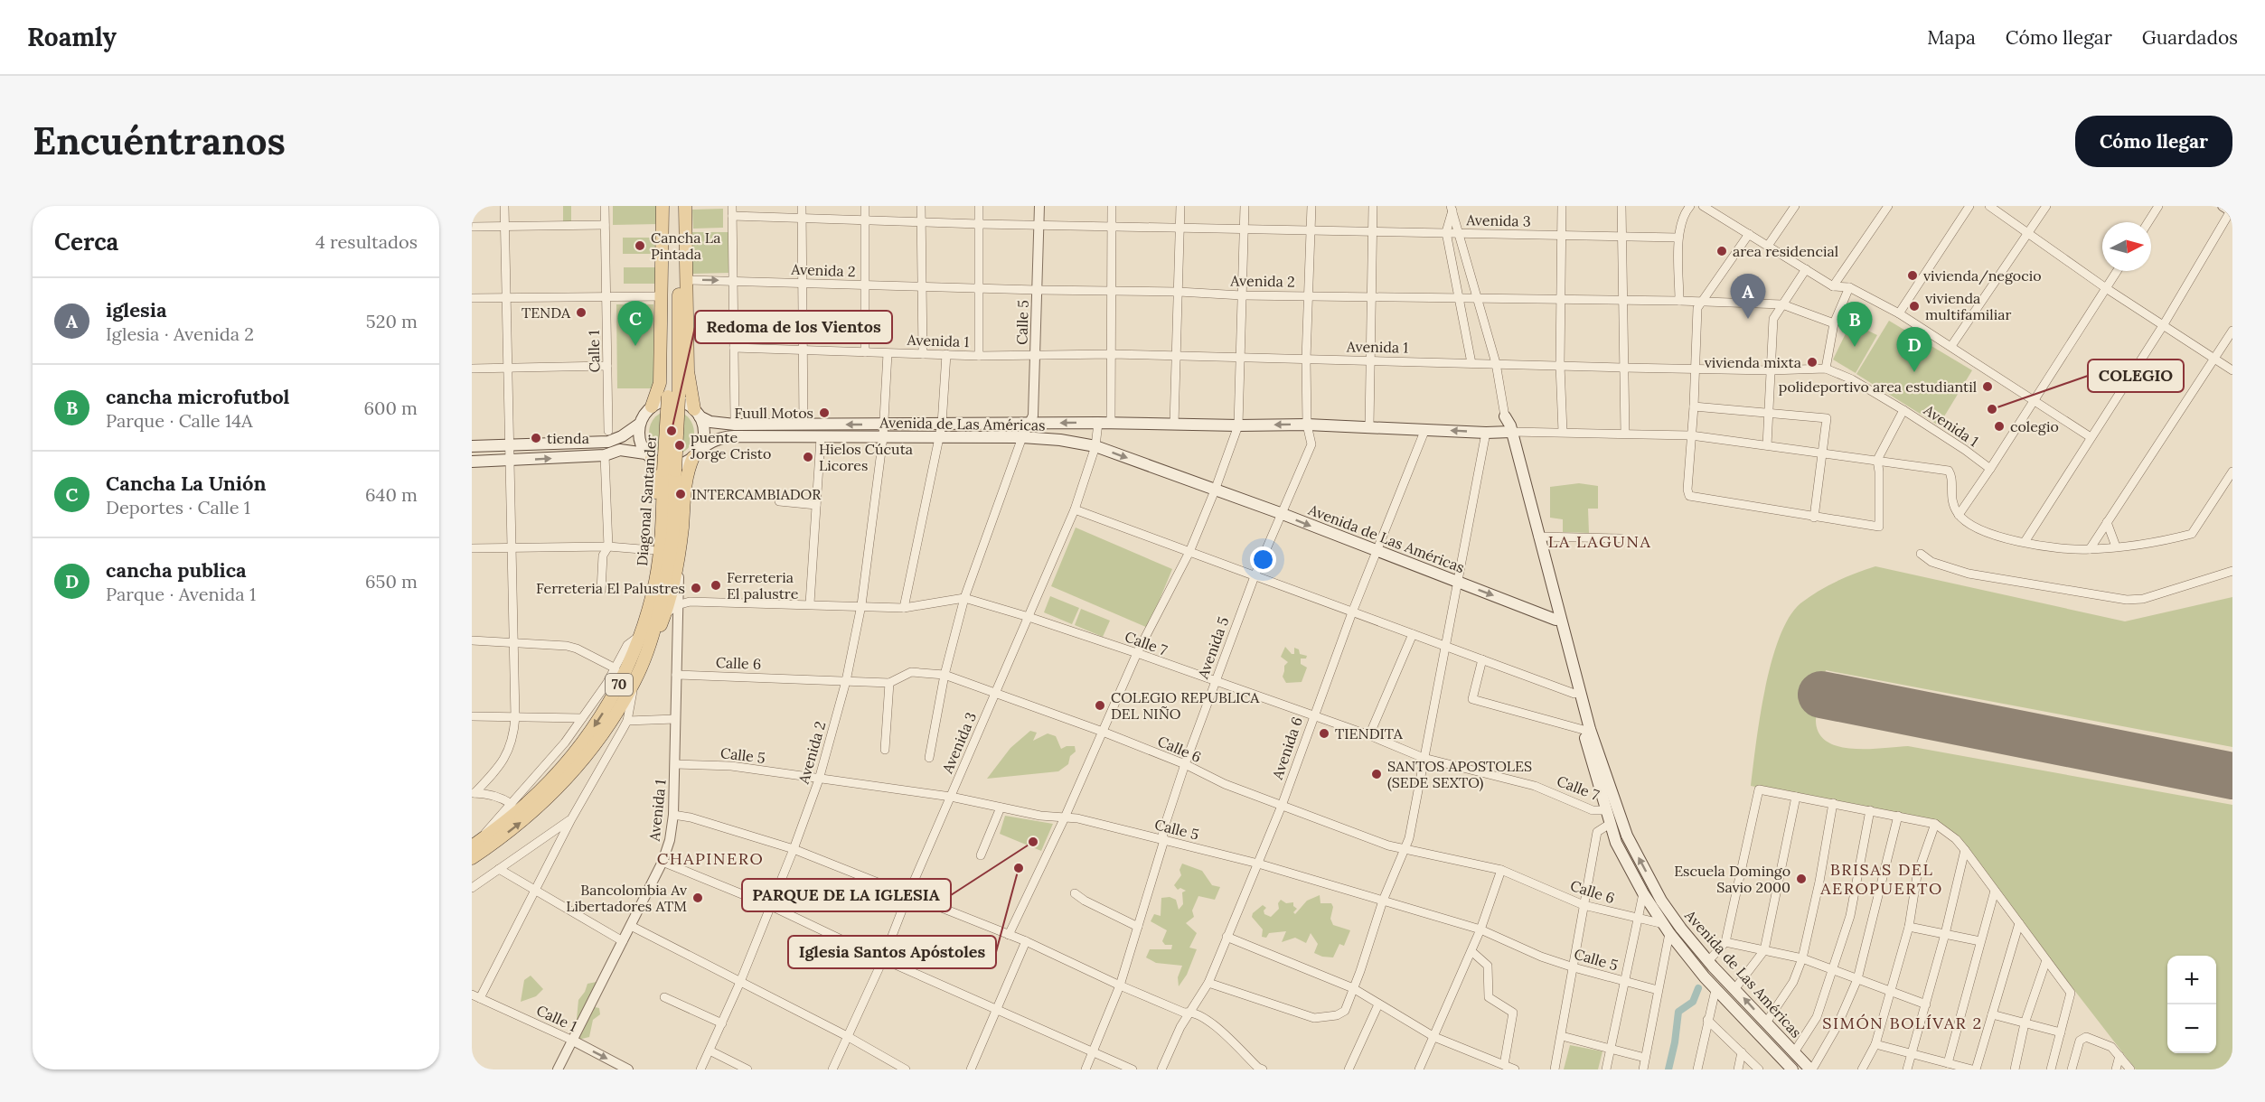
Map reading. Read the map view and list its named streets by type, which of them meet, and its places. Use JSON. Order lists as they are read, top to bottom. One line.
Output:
{"streets":{"main road":["Avenida de Las Américas","Diagonal Santander","70"],"street":["Avenida 3","Avenida 2","Calle 5","Avenida 1","Calle 1","Calle 7","Avenida 5","Calle 6","Avenida 6"]},"crossings":[["Avenida 3","Calle 5"],["Avenida 3","Avenida de Las Américas"],["Avenida 3","Calle 7"],["Avenida 3","Avenida 5"],["Avenida 3","Calle 6"],["Avenida 2","Calle 5"],["Avenida 2","Avenida 1"],["Avenida 2","Avenida de Las Américas"],["Avenida 2","Calle 7"],["Avenida 2","Avenida 5"],["Avenida 2","Calle 6"],["Calle 5","Avenida 1"],["Calle 5","Avenida de Las Américas"],["Calle 5","Avenida 5"],["Calle 5","Avenida 6"],["Avenida 1","Calle 1"],["Avenida 1","Calle 7"],["Avenida 1","Avenida 5"],["Avenida 1","Calle 6"],["Avenida de Las Américas","Calle 7"],["Avenida de Las Américas","Avenida 5"],["Avenida de Las Américas","Calle 6"],["Avenida de Las Américas","Avenida 6"],["Diagonal Santander","70"],["Calle 7","Avenida 5"],["Calle 7","Avenida 6"],["Avenida 5","Calle 6"],["Calle 6","Avenida 6"]],"districts":["LA LAGUNA","CHAPINERO","BRISAS DEL AEROPUERTO","SIMÓN BOLÍVAR 2"],"places":["Cancha La Pintada","area residencial","vivienda/negocio","vivienda multifamiliar","TENDA","vivienda mixta","polideportivo area estudiantil","COLEGIO","Fuull Motos","colegio","Redoma de los Vientos","tienda","puente Jorge Cristo","Hielos Cúcuta Licores","INTERCAMBIADOR","Ferreteria El palustre","Ferreteria El Palustres","COLEGIO REPUBLICA DEL NIÑO","TIENDITA","SANTOS APOSTOLES (SEDE SEXTO)","PARQUE DE LA IGLESIA","Iglesia Santos Apóstoles","Escuela Domingo Savio 2000","Bancolombia Av Libertadores ATM"],"north":"right","page":{"header":"Roamly","nav":["Mapa","Cómo llegar","Guardados"],"buttons":"Cómo llegar","title":"Encuéntranos","heading":["Cerca","4 resultados"],"pins":["A","C","B","D"],"list":[{"mark":"A","name":"iglesia","note":"Iglesia · Avenida 2","value":"520 m"},{"mark":"B","name":"cancha microfutbol","note":"Parque · Calle 14A","value":"600 m"},{"mark":"C","name":"Cancha La Unión","note":"Deportes · Calle 1","value":"640 m"},{"mark":"D","name":"cancha publica","note":"Parque · Avenida 1","value":"650 m"}],"map_buttons":["+","−"]}}
